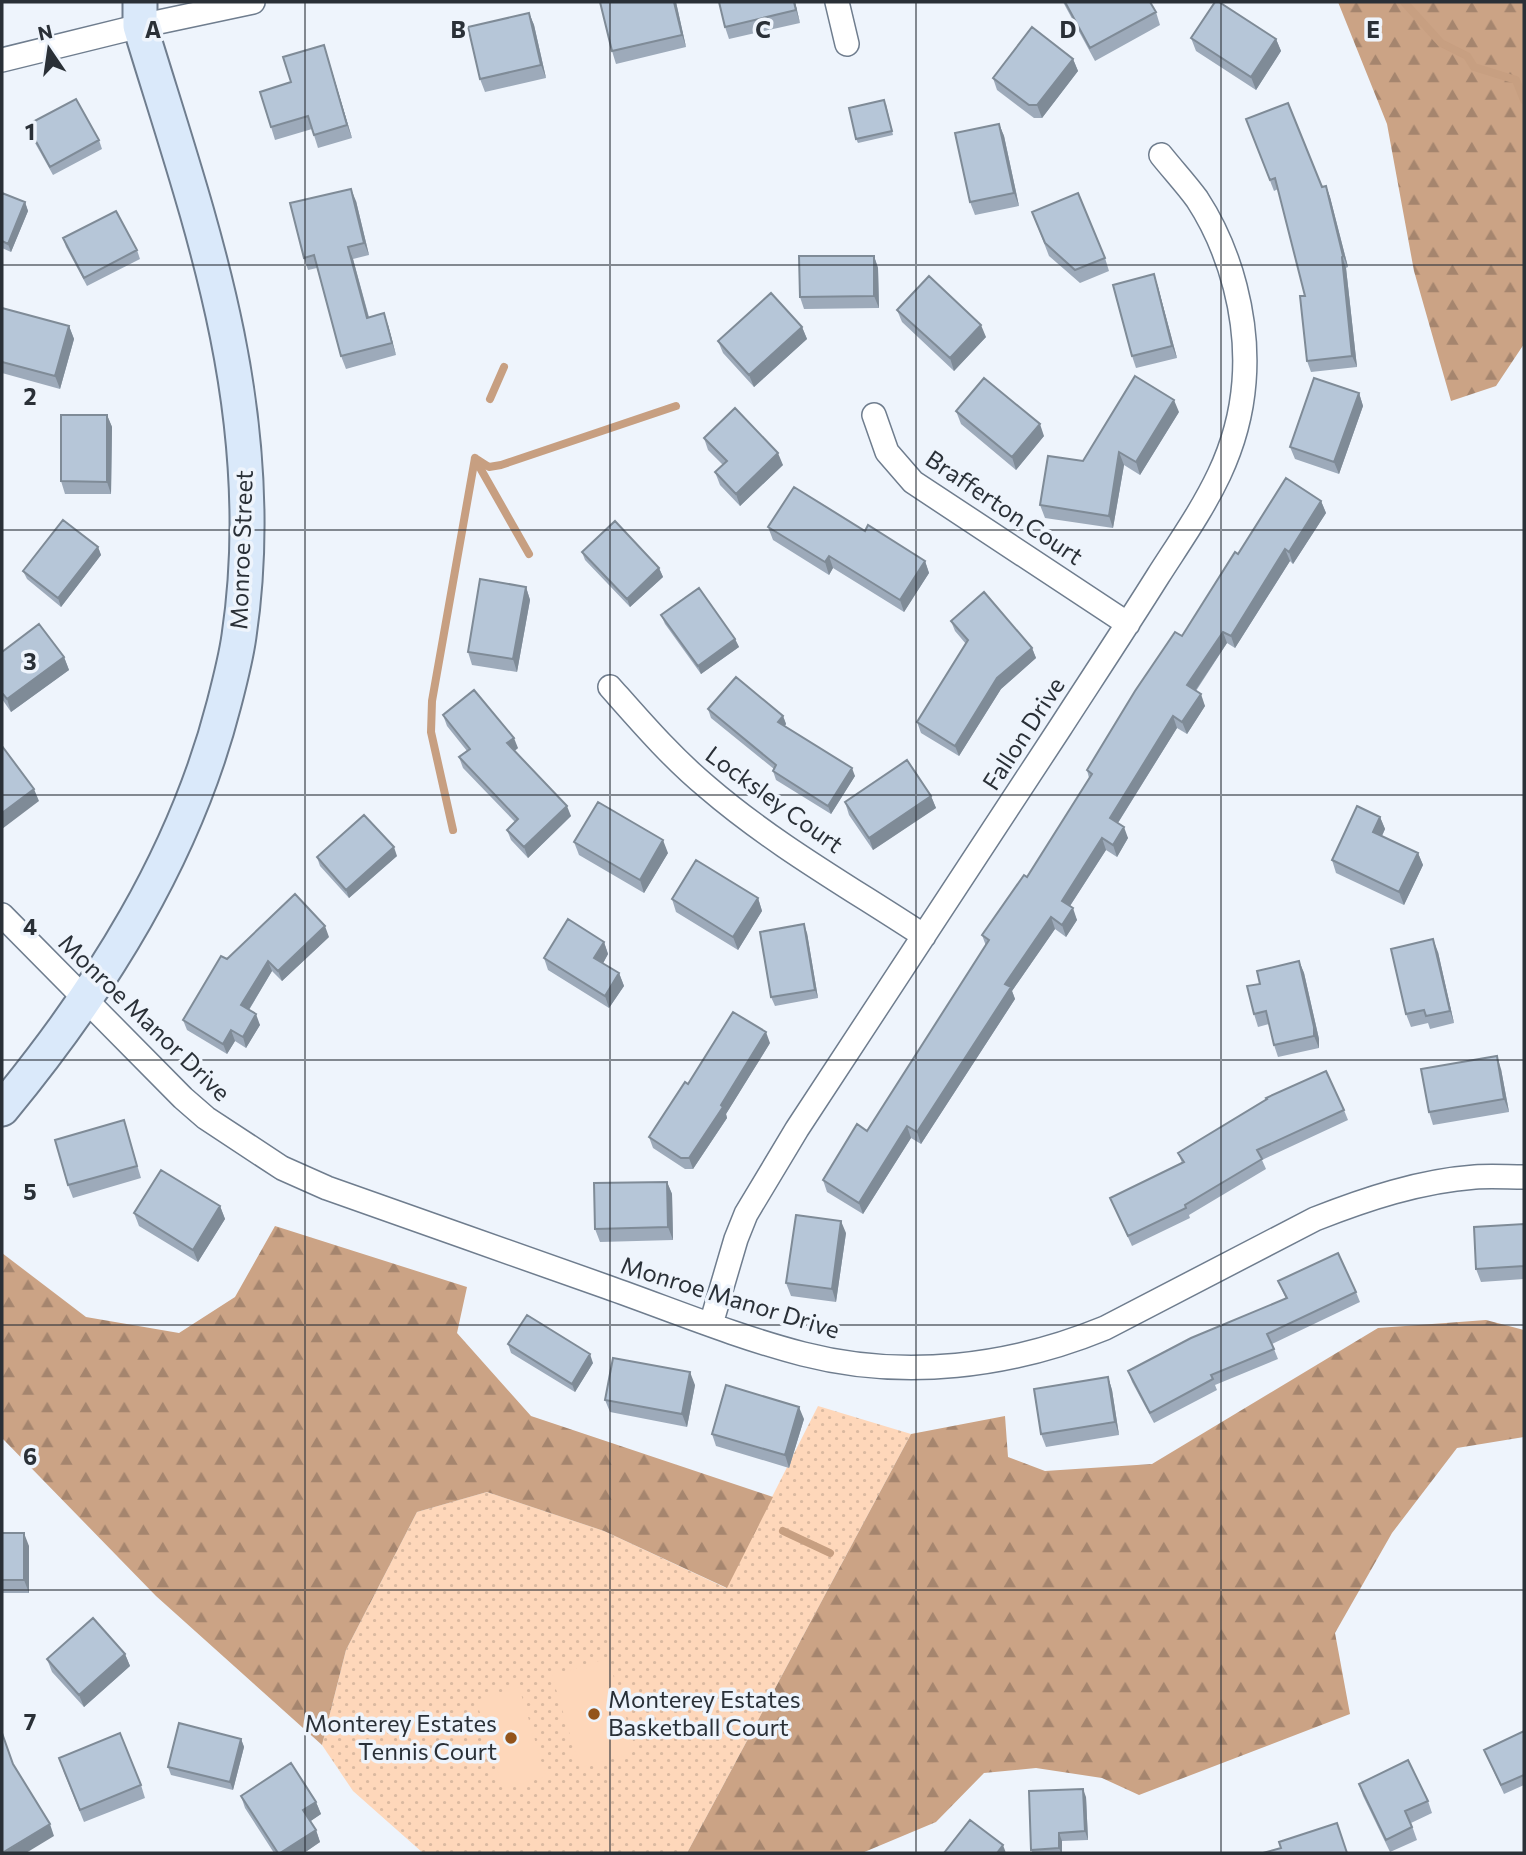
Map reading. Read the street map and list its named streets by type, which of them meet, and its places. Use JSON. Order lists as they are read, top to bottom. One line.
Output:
{"streets":{"main road":["Monroe Street"],"street":["Brafferton Court","Fallon Drive","Locksley Court","Monroe Manor Drive"]},"crossings":[["Brafferton Court","Fallon Drive"],["Monroe Street","Monroe Manor Drive"],["Fallon Drive","Locksley Court"],["Fallon Drive","Monroe Manor Drive"]],"places":["Monterey Estates Basketball Court","Monterey Estates Tennis Court"],"north":"top","grid":{"columns":["A","B","C","D","E"],"rows":["1","2","3","4","5","6","7"]}}
